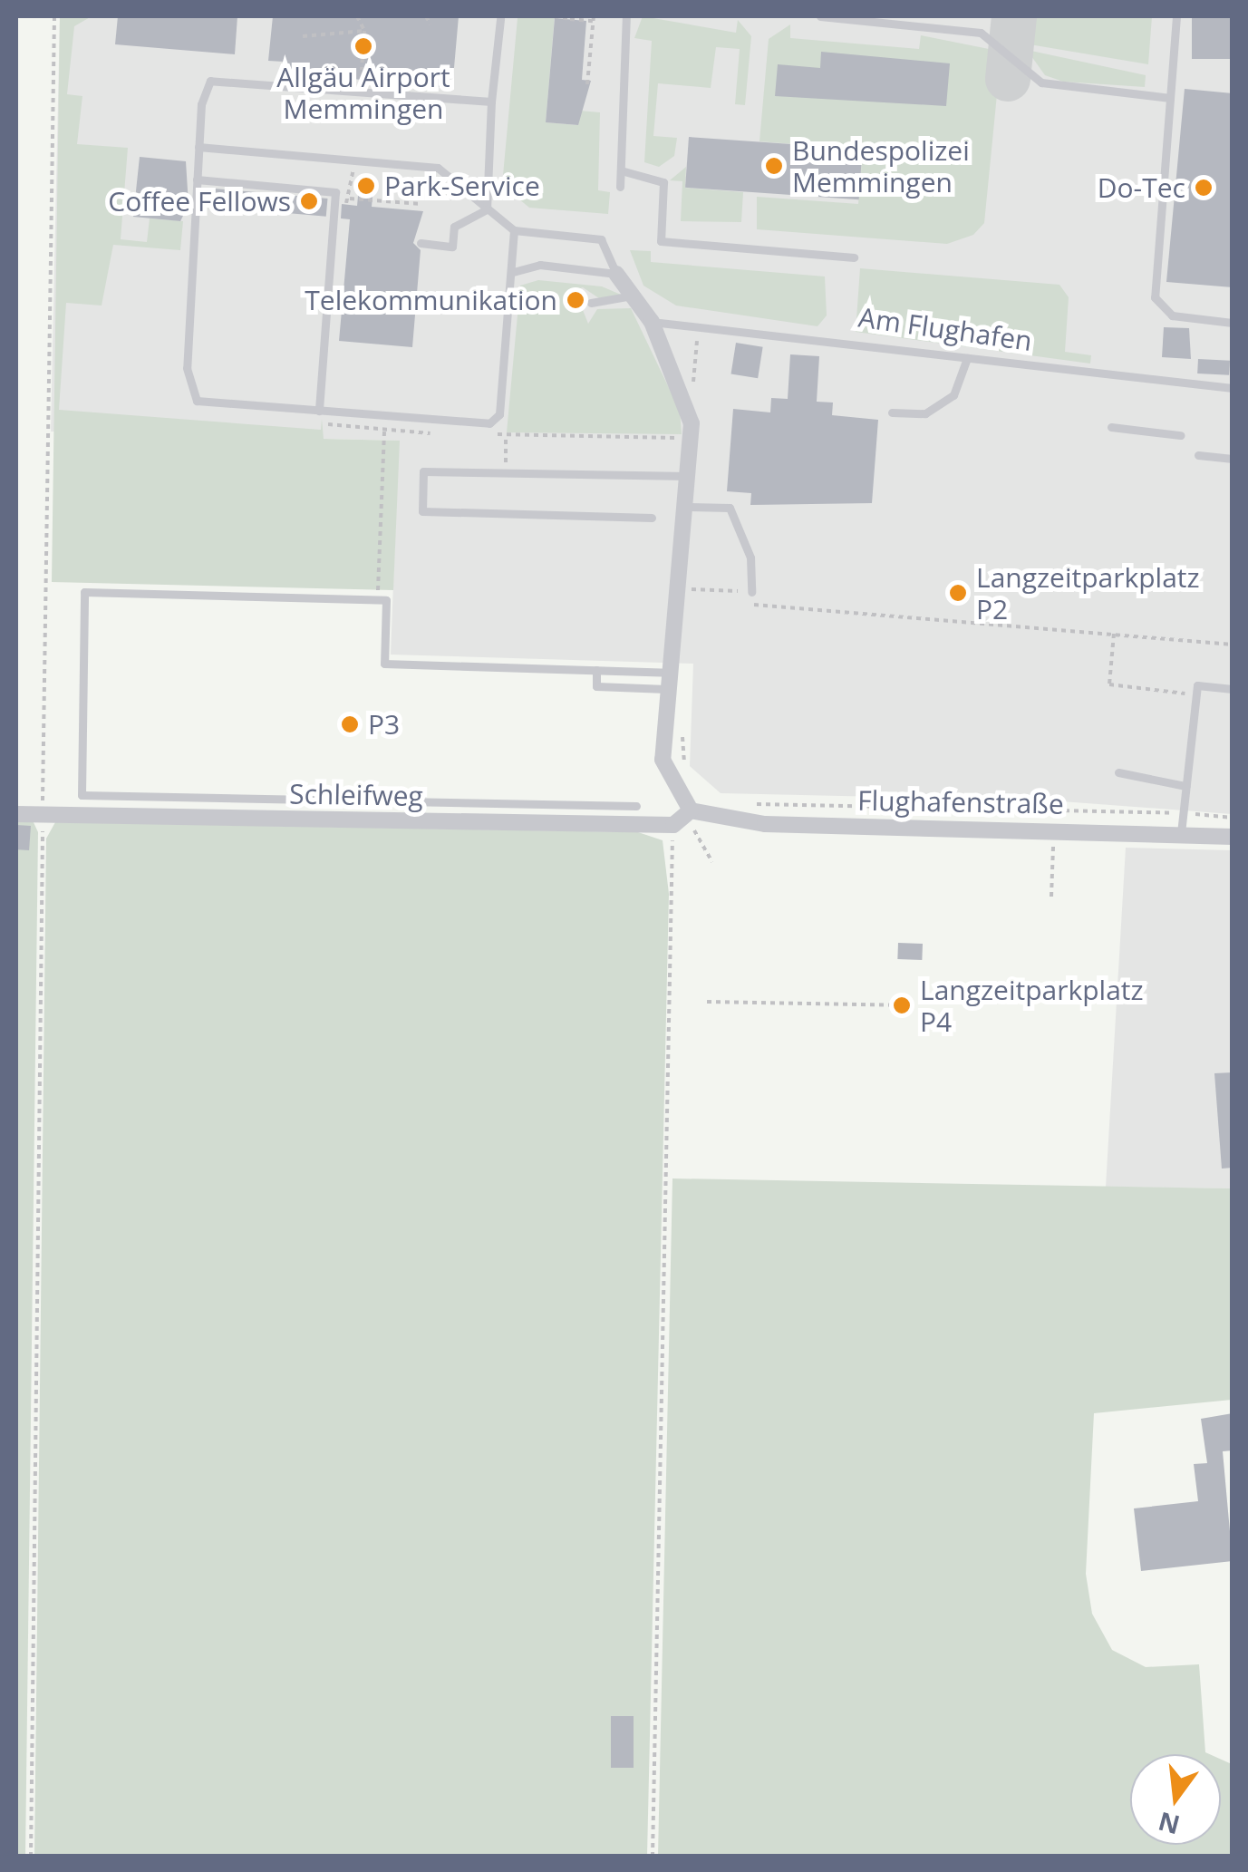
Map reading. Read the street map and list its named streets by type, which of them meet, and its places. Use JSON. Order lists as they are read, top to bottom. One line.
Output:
{"streets":{"street":["Schleifweg","Flughafenstraße"],"lane":["Am Flughafen"]},"places":["Allgäu Airport Memmingen","Bundespolizei Memmingen","Park-Service","Do-Tec","Coffee Fellows","Telekommunikation","Langzeitparkplatz P2","P3","Langzeitparkplatz P4"],"north":"bottom"}
